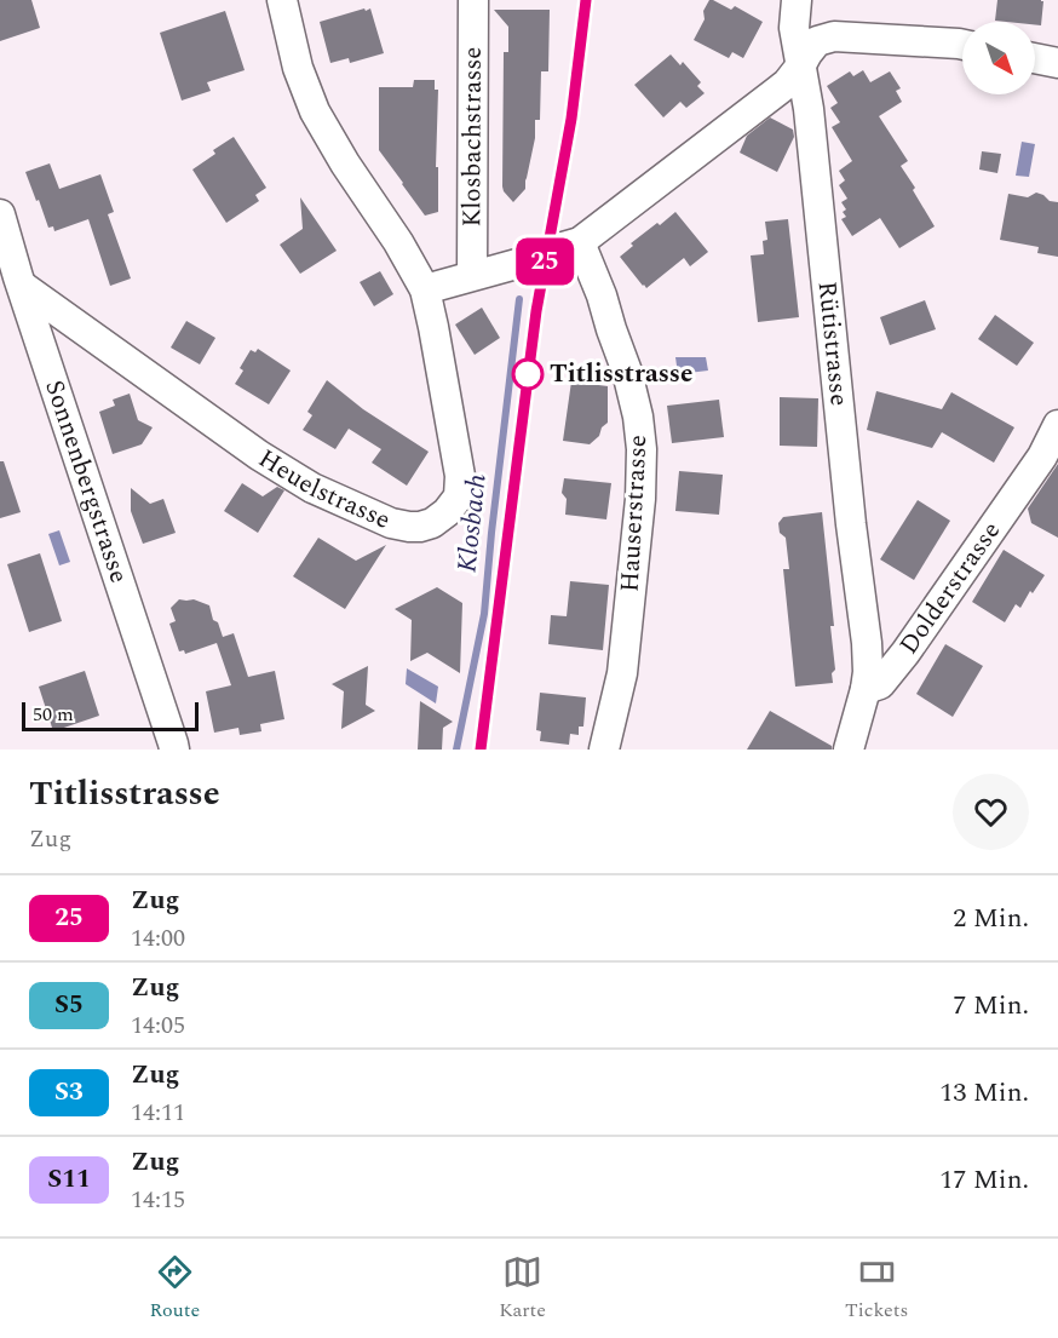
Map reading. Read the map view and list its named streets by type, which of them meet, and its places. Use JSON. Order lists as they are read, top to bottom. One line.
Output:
{"streets":{"street":["Klosbachstrasse","Rütistrasse","Sonnenbergstrasse","Heuelstrasse","Hauserstrasse","Dolderstrasse"]},"crossings":[["Rütistrasse","Dolderstrasse"],["Sonnenbergstrasse","Heuelstrasse"]],"water":["Klosbach"],"places":["Titlisstrasse"],"scale_bar":"50 m","north":"bottom right","page":{"on_map":"25","scale":"50 m","heading":["Titlisstrasse","Zug"],"list":[{"mark":"25","name":"Zug","note":"14:00","value":"2 Min."},{"mark":"S5","name":"Zug","note":"14:05","value":"7 Min."},{"mark":"S3","name":"Zug","note":"14:11","value":"13 Min."},{"mark":"S11","name":"Zug","note":"14:15","value":"17 Min."}],"tabs":["Route","Karte","Tickets"]}}
